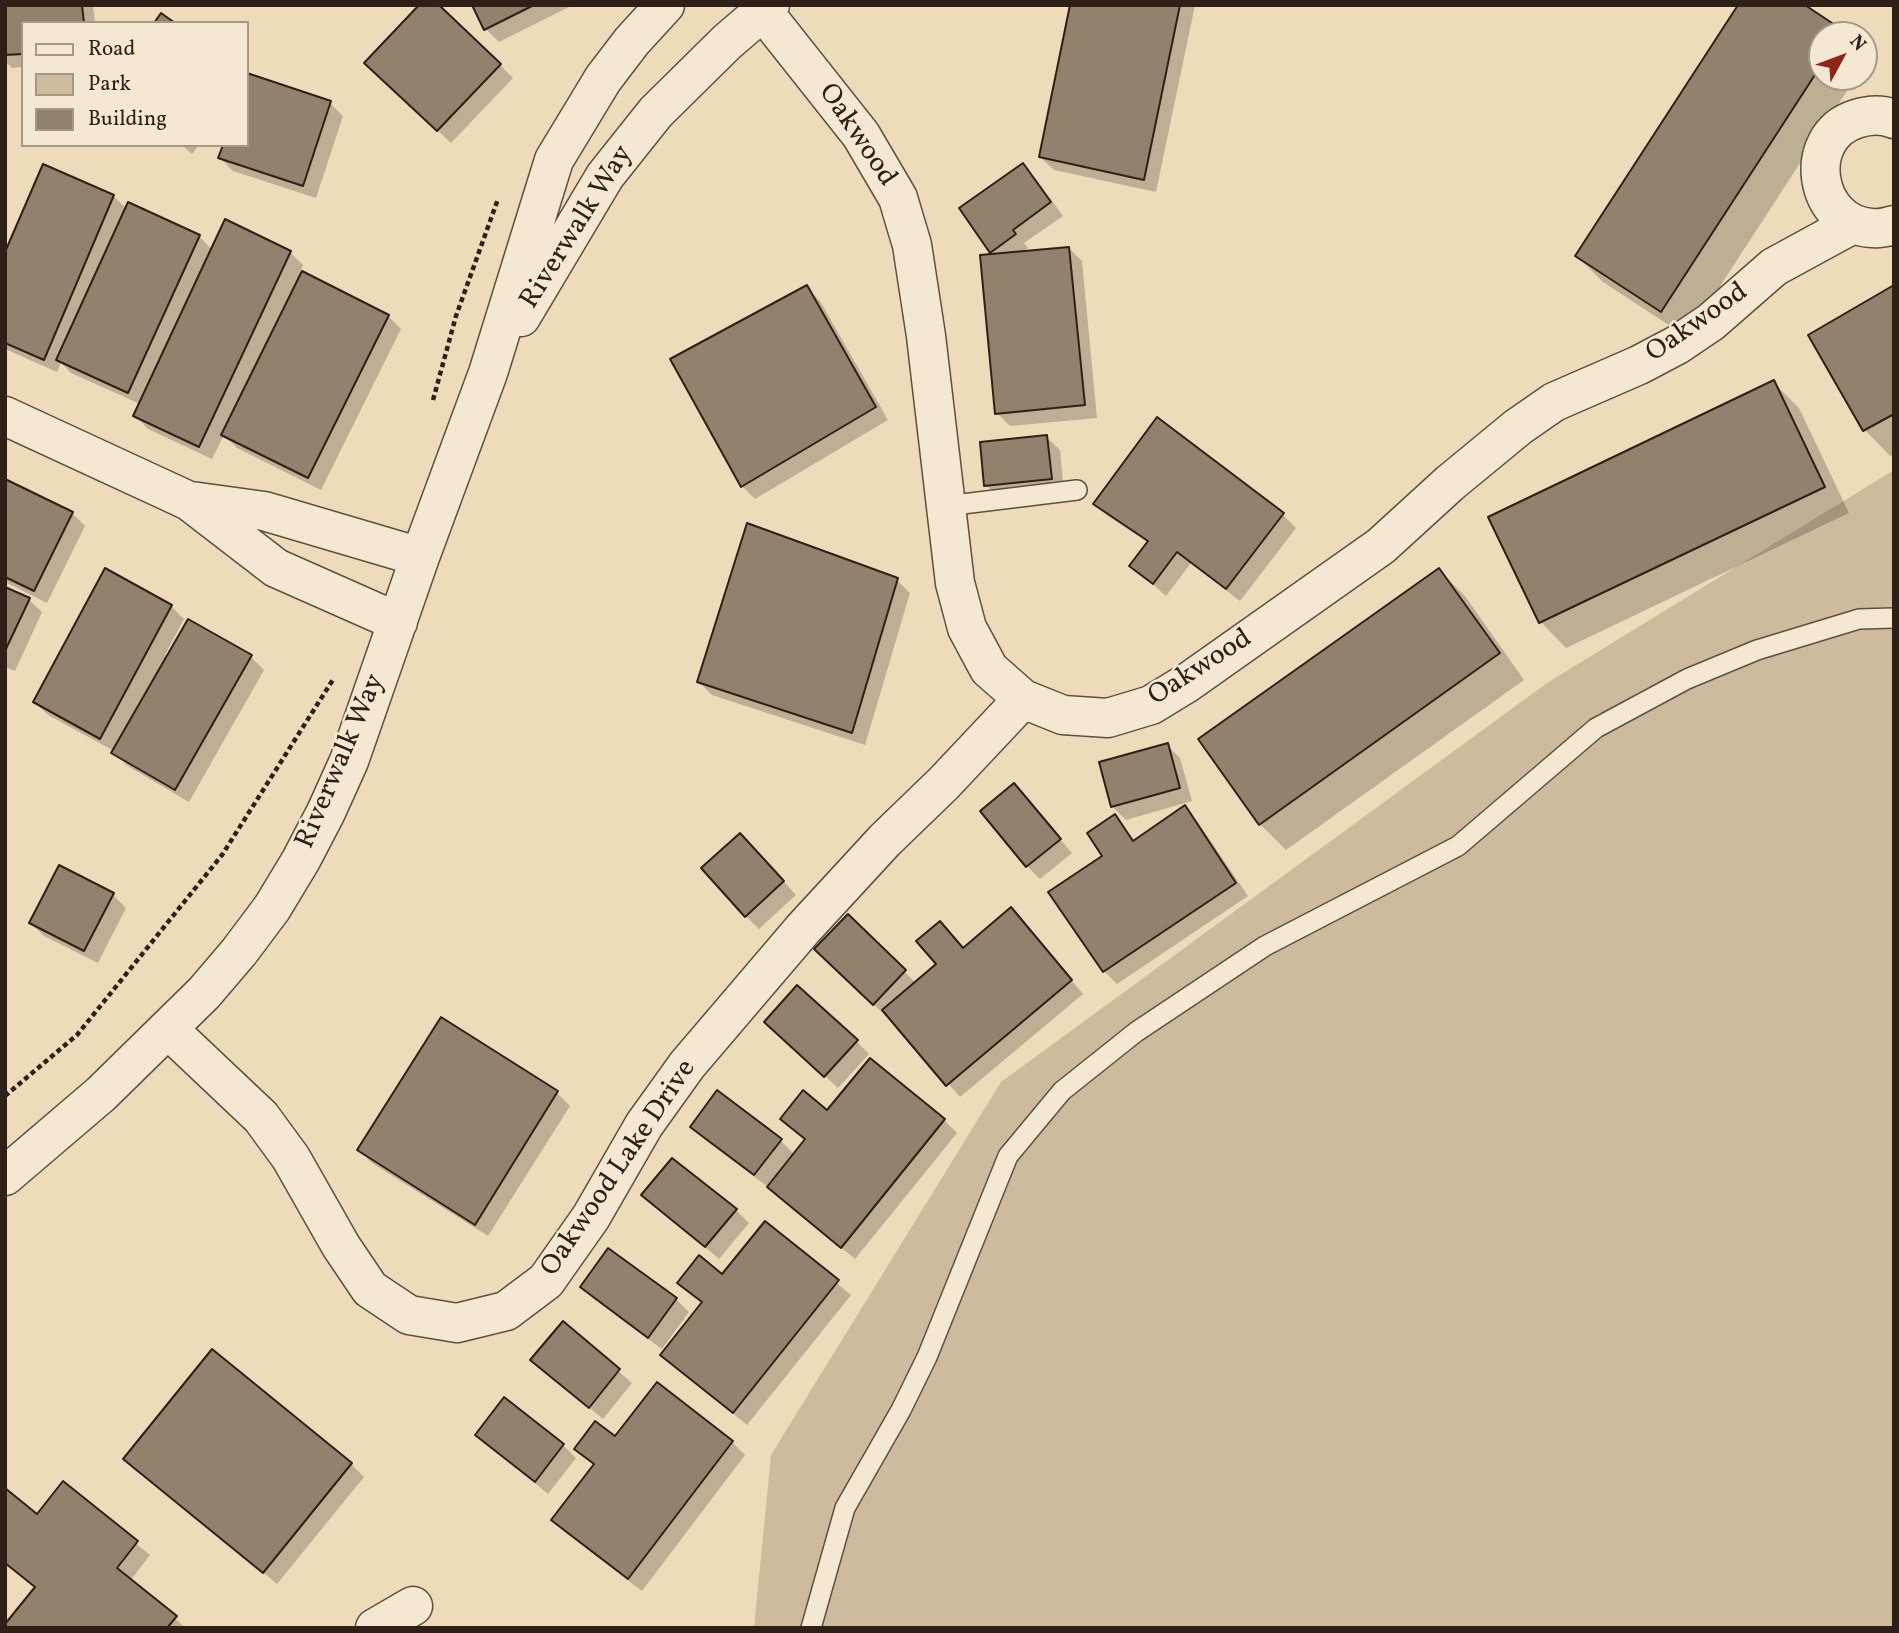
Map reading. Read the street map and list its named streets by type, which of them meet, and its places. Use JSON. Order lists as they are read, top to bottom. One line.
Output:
{"streets":{"street":["Oakwood","Riverwalk Way","Oakwood Lake Drive"]},"crossings":[["Oakwood","Riverwalk Way"],["Oakwood","Oakwood Lake Drive"],["Riverwalk Way","Oakwood Lake Drive"]],"legend":["Road","Park","Building"],"north":"top right"}
